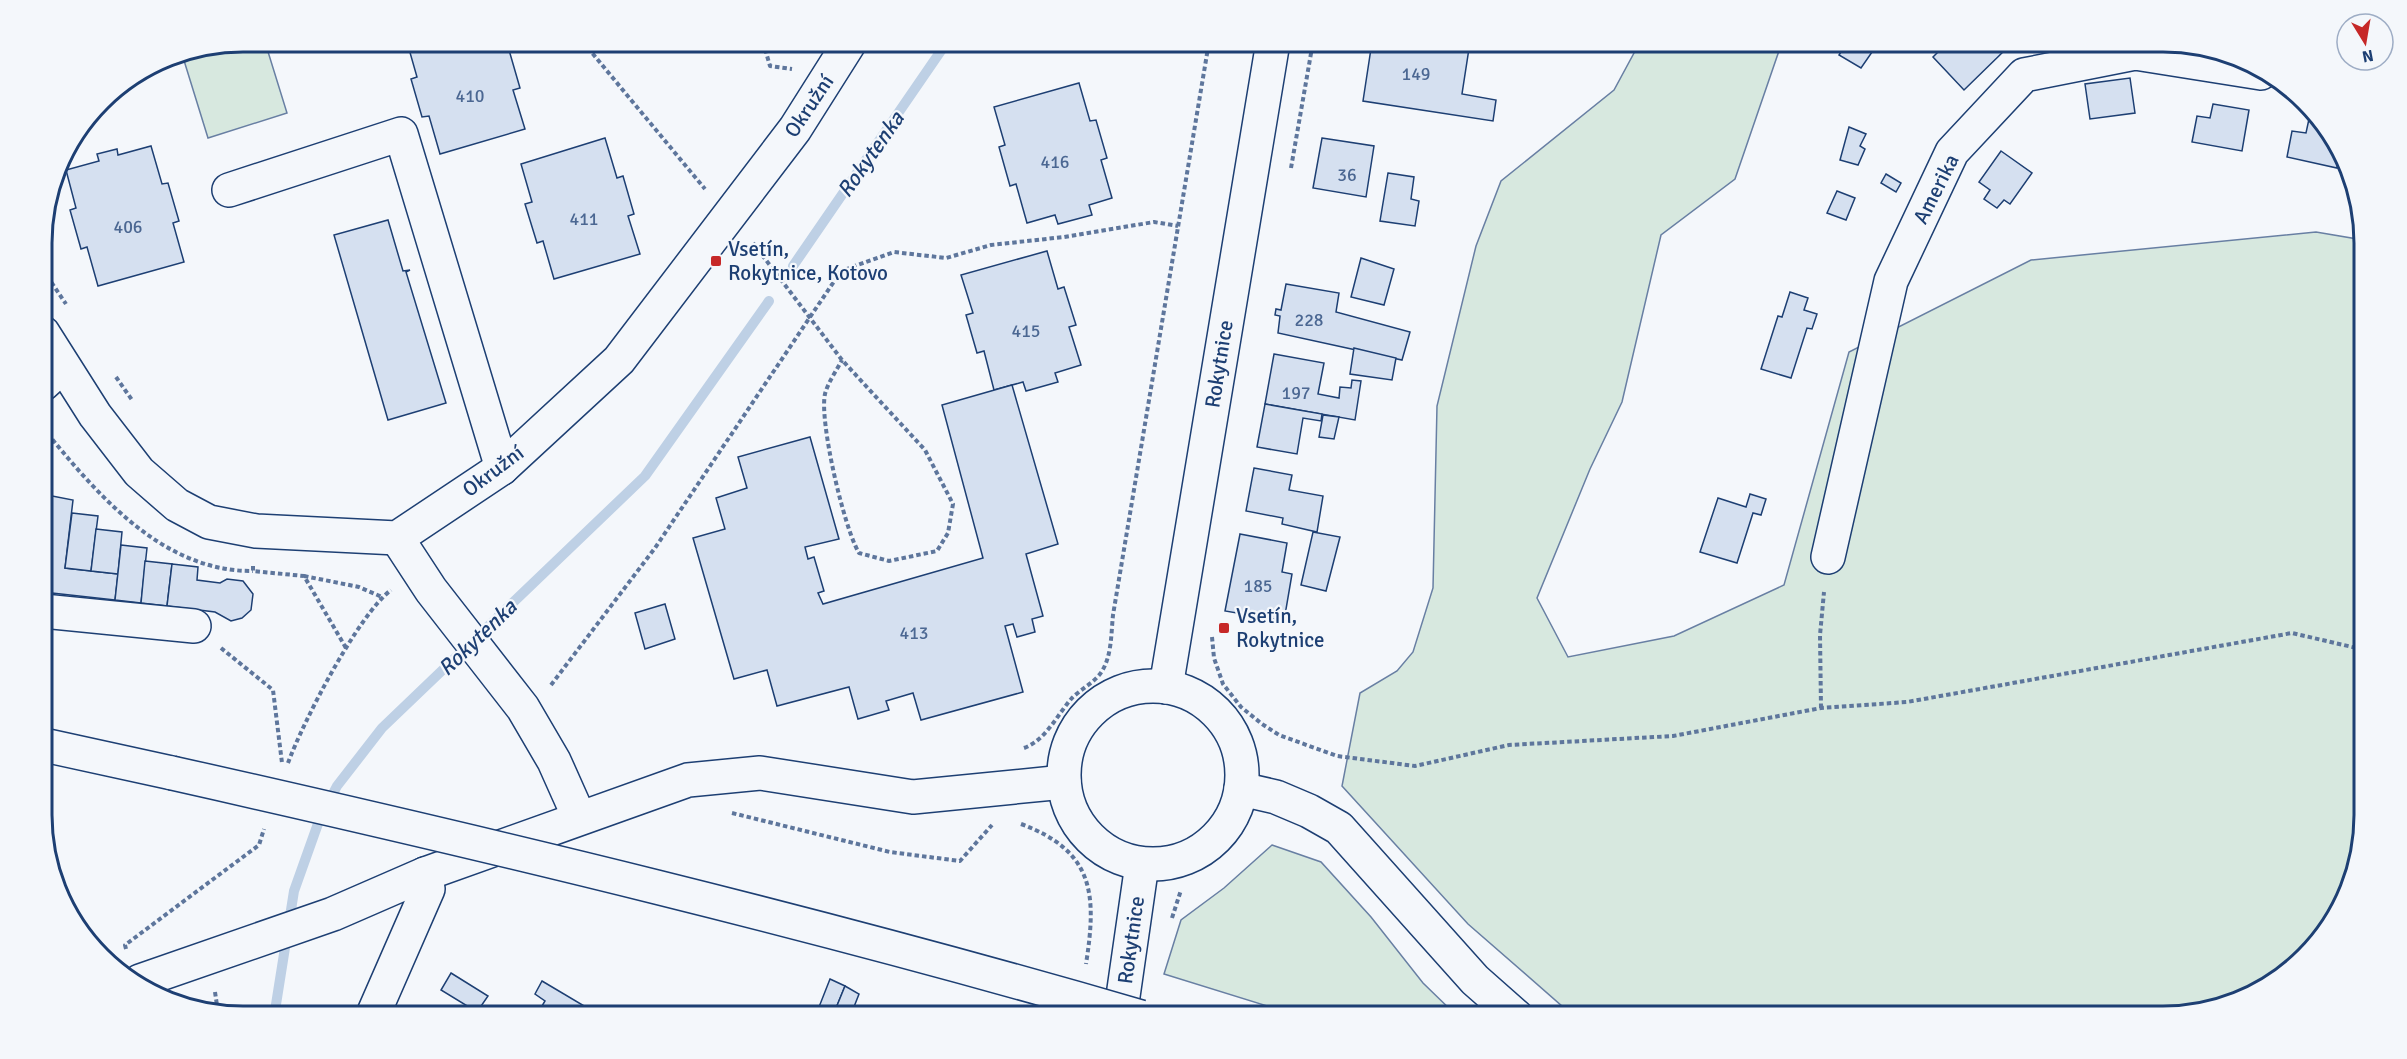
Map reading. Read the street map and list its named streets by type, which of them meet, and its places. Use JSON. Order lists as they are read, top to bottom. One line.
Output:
{"streets":{"street":["Okružní","Amerika","Rokytnice"]},"water":["Rokytenka"],"places":{"transit":["Vsetín, Rokytnice, Kotovo","Vsetín, Rokytnice"]},"house_numbers":["149","410","416","36","411","406","228","415","197","185","413"],"north":"bottom"}
